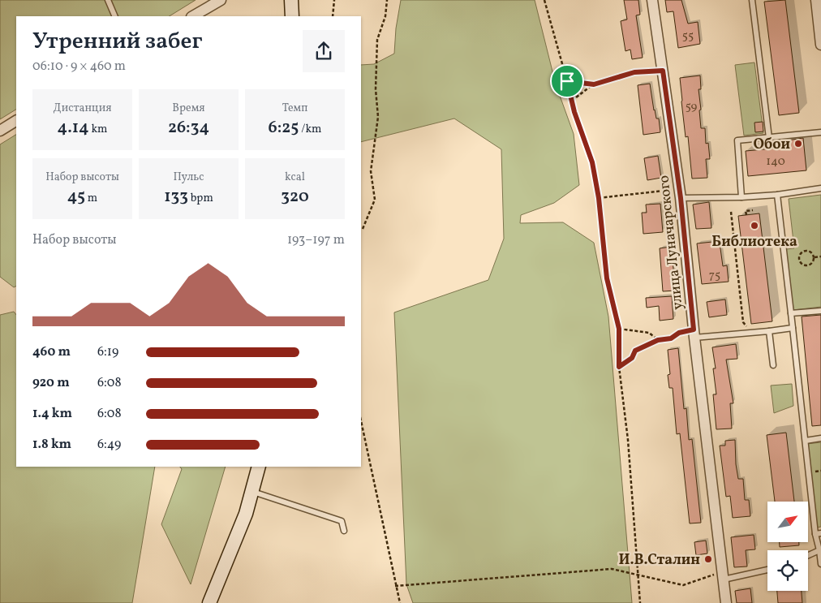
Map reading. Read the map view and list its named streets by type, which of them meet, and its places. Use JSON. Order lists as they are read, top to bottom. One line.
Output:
{"streets":{"street":["улица Луначарского"]},"places":["Обои","Библиотека","И.В.Сталин"],"house_numbers":["55","59","140","75"],"north":"top right","page":{"heading":["Утренний забег","06:10 · 9 × 460 m"],"stats":[["Дистанция","4.14 km"],["Время","26:34"],["Темп","6:25 /km"],["Набор высоты","45 m"],["Пульс","133 bpm"],["kcal","320"]],"chart":["Набор высоты","193–197 m"],"list":[{"name":"460 m","note":"6:19"},{"name":"920 m","note":"6:08"},{"name":"1.4 km","note":"6:08"},{"name":"1.8 km","note":"6:49"}]}}
